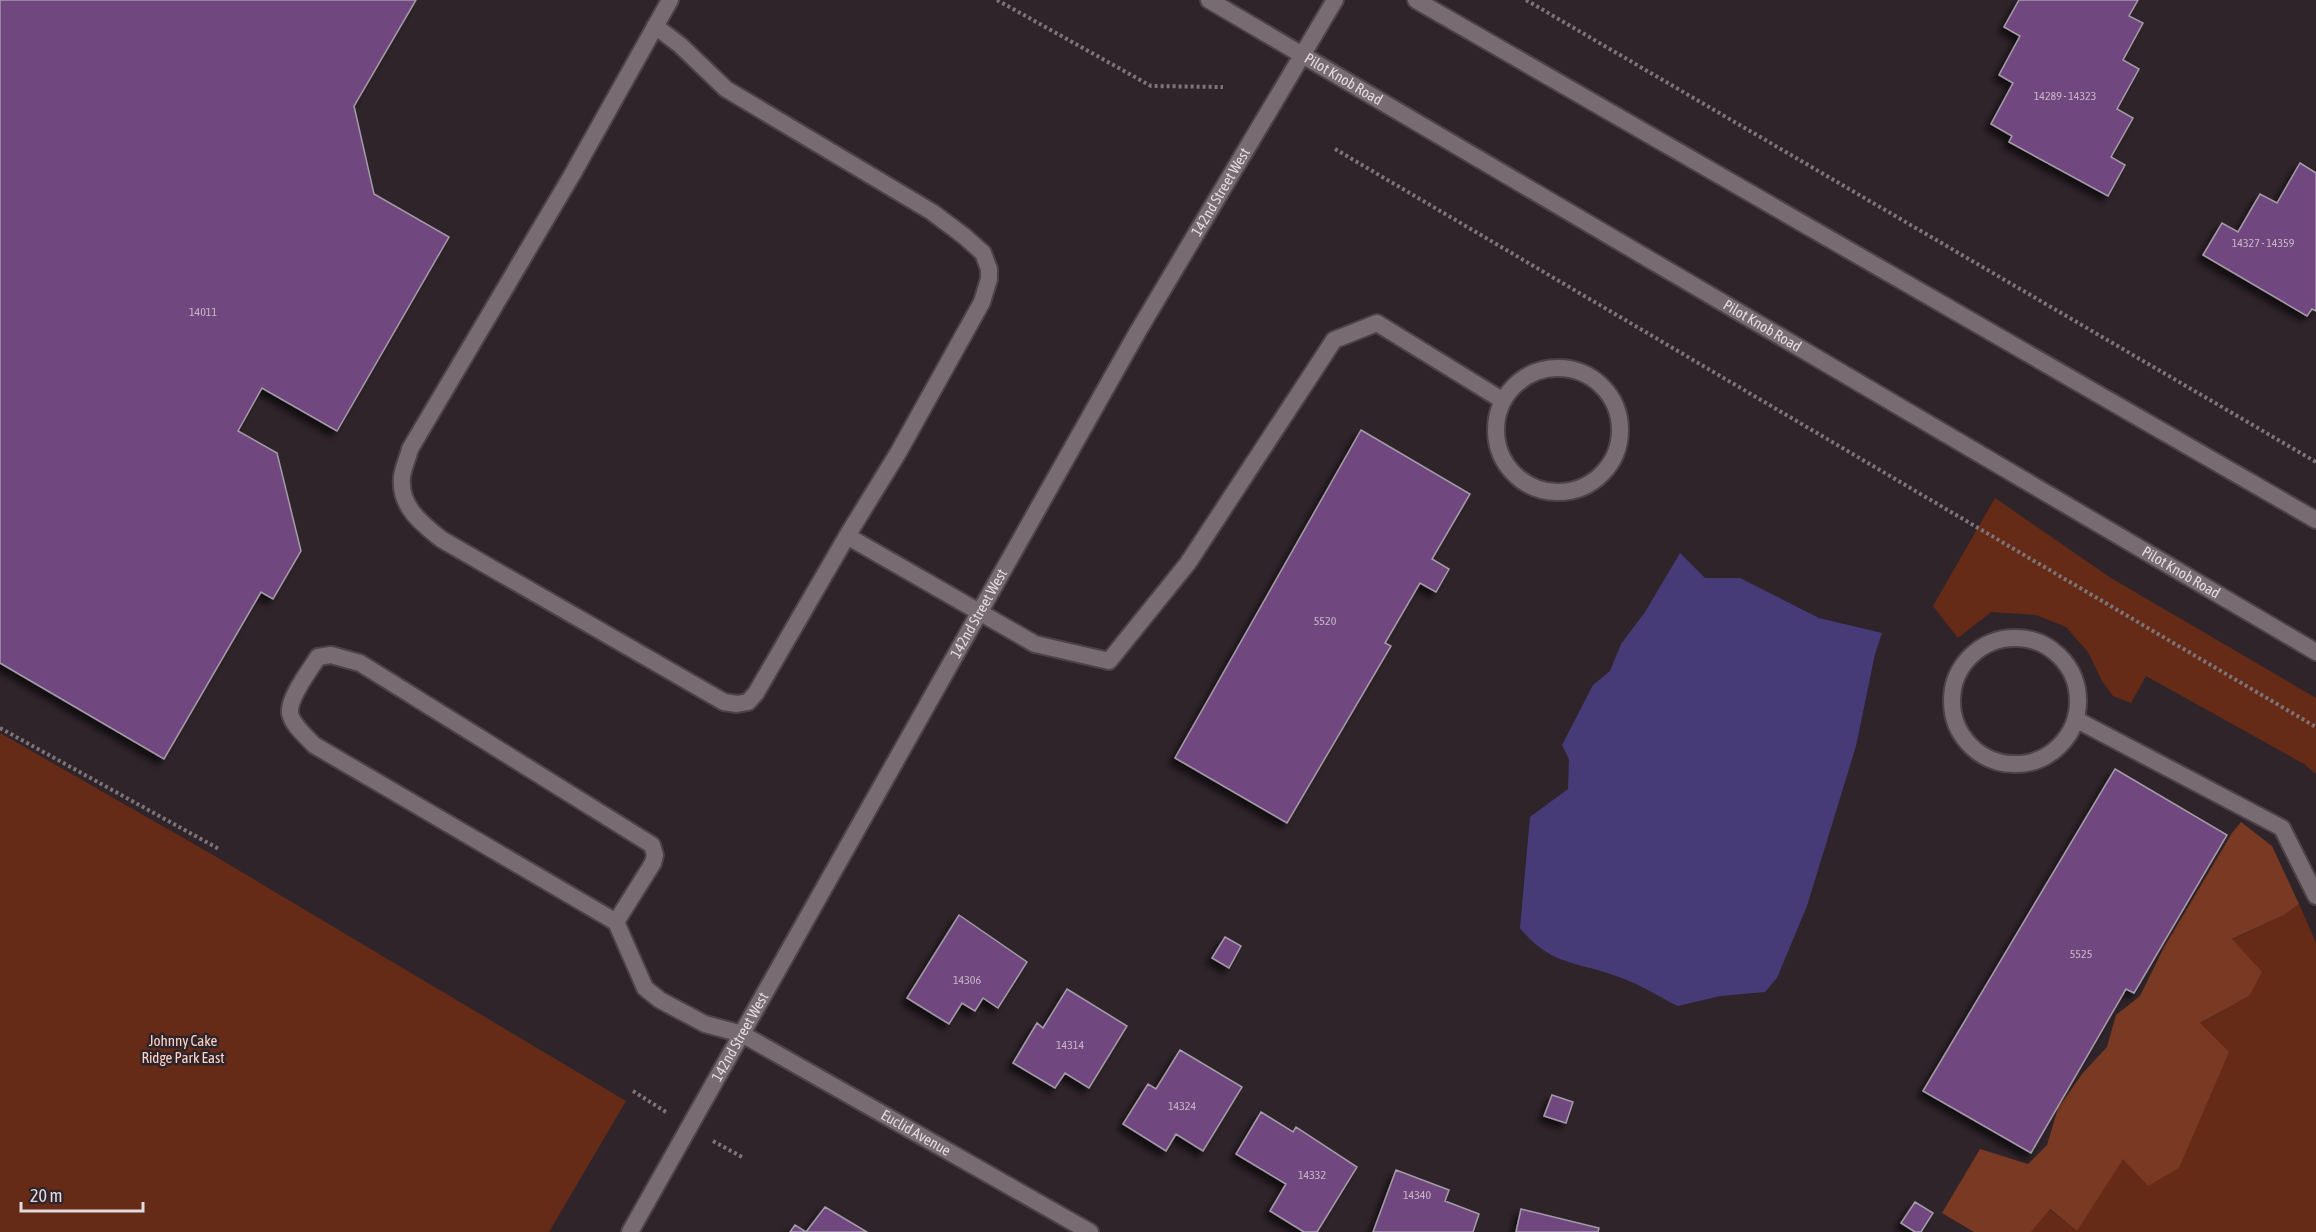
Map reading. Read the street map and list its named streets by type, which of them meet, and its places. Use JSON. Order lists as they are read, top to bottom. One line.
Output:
{"streets":{"main road":["Pilot Knob Road","142nd Street West","Euclid Avenue"]},"crossings":[["Pilot Knob Road","142nd Street West"],["142nd Street West","Euclid Avenue"]],"parks":["Johnny Cake Ridge Park East"],"house_numbers":["14289 - 14323","14327 - 14359","14011","5520","5525","14306","14314","14324","14332","14340"],"scale_bar":"20 m"}
